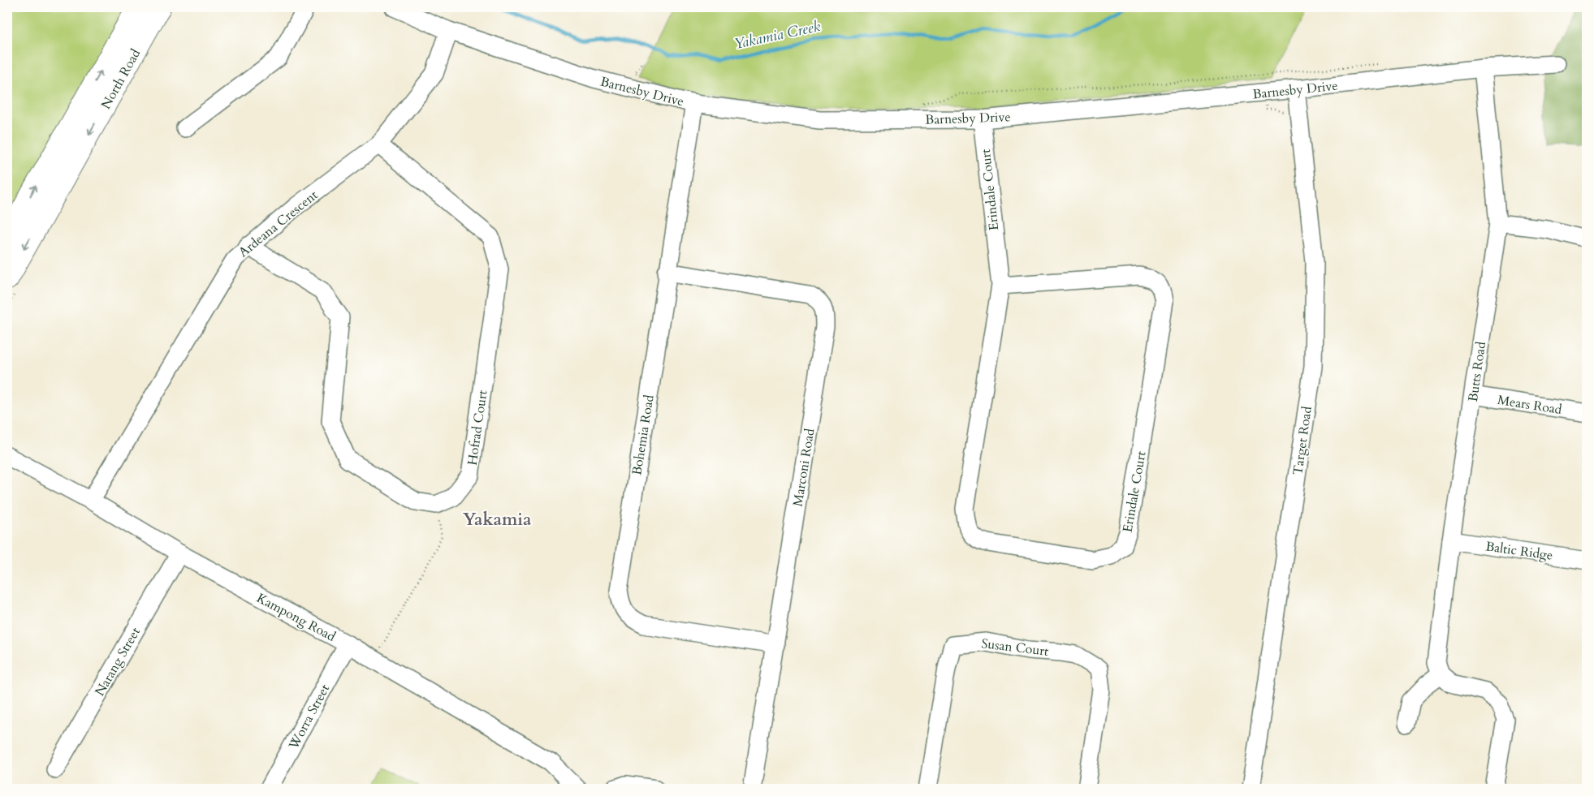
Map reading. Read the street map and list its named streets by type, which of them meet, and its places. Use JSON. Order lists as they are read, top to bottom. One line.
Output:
{"streets":{"main road":["North Road"],"street":["Barnesby Drive","Erindale Court","Ardeana Crescent","Butts Road","Mears Road","Hofrad Court","Bohemia Road","Target Road","Marconi Road","Baltic Ridge","Kampong Road","Susan Court","Narang Street","Worra Street"]},"crossings":[["Barnesby Drive","Erindale Court"],["Barnesby Drive","Ardeana Crescent"],["Barnesby Drive","Butts Road"],["Barnesby Drive","Bohemia Road"],["Barnesby Drive","Target Road"],["Ardeana Crescent","Hofrad Court"],["Ardeana Crescent","Kampong Road"],["Butts Road","Mears Road"],["Butts Road","Baltic Ridge"],["Bohemia Road","Marconi Road"],["Kampong Road","Narang Street"],["Kampong Road","Worra Street"]],"districts":["Yakamia"],"water":["Yakamia Creek"]}
